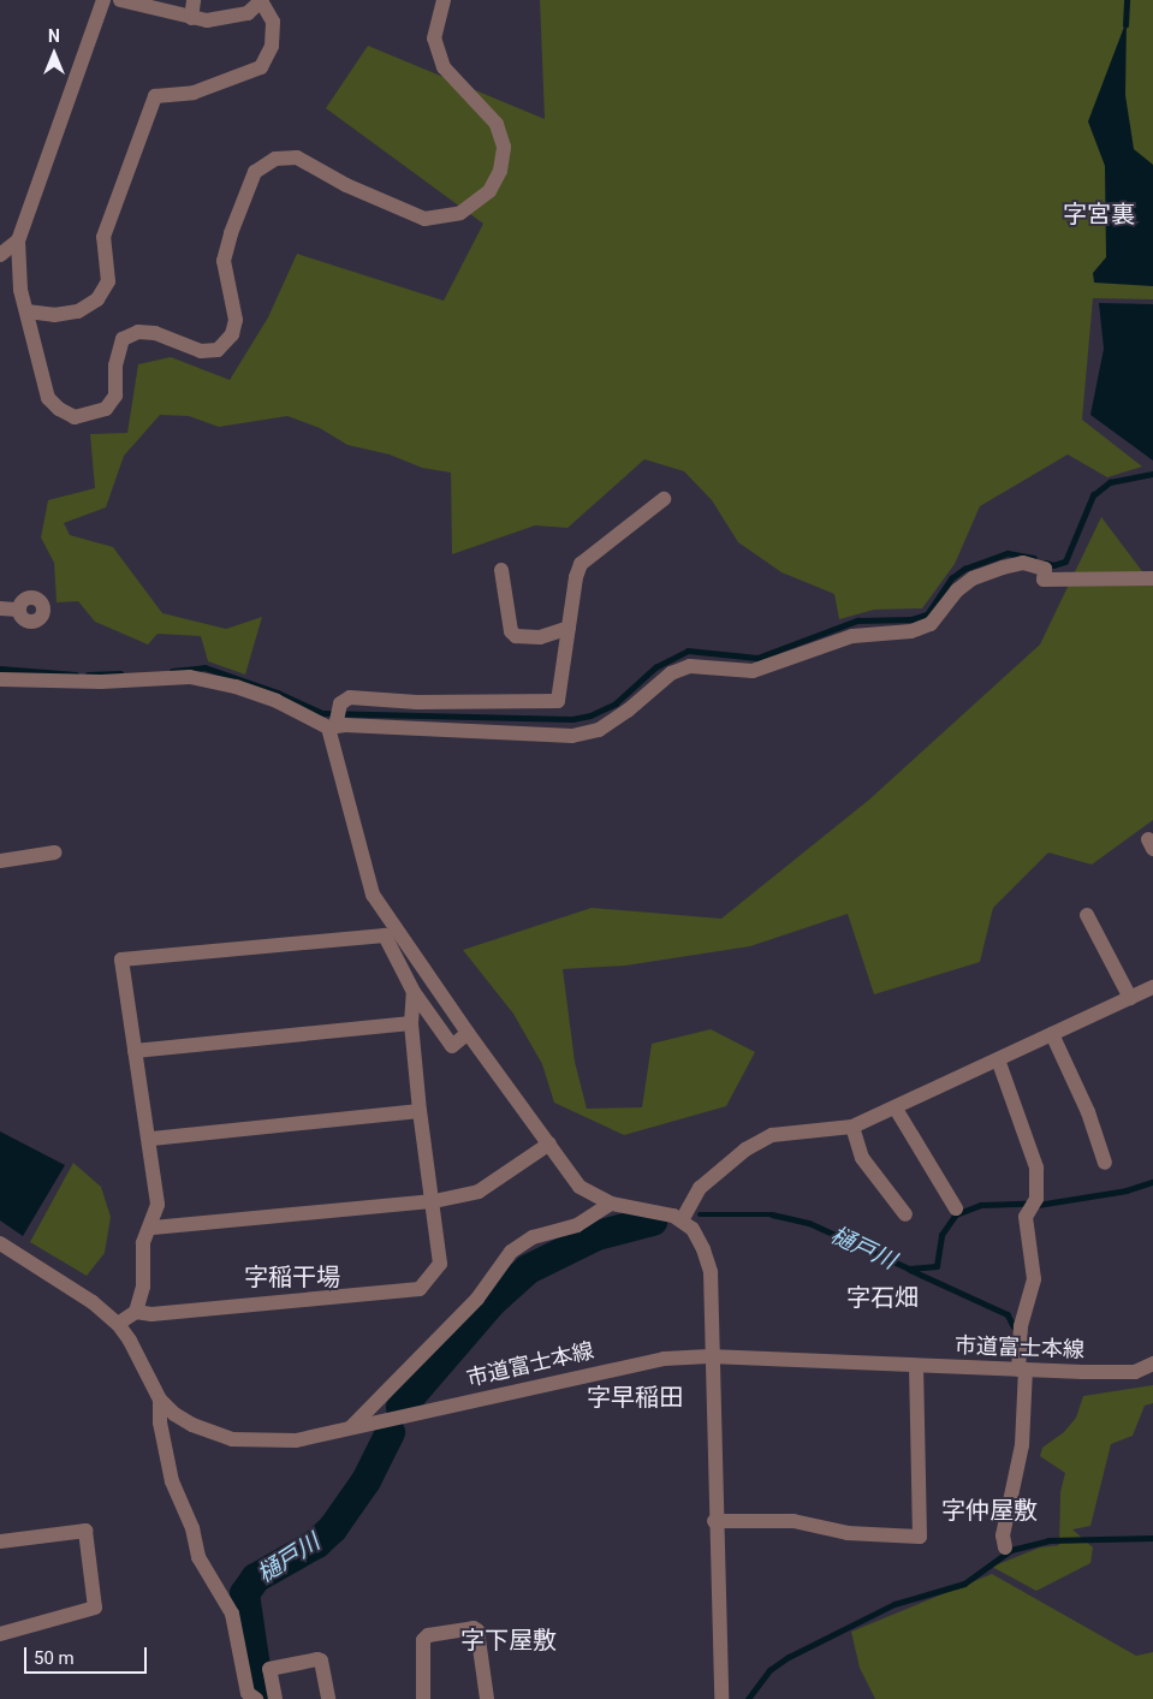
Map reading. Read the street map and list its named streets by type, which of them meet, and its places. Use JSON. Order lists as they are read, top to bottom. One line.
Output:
{"streets":{"street":["市道富士本線"]},"districts":["字宮裏","字稲干場","字石畑","字早稲田","字仲屋敷","字下屋敷"],"water":["樋戸川"],"scale_bar":"50 m","north":"top"}
